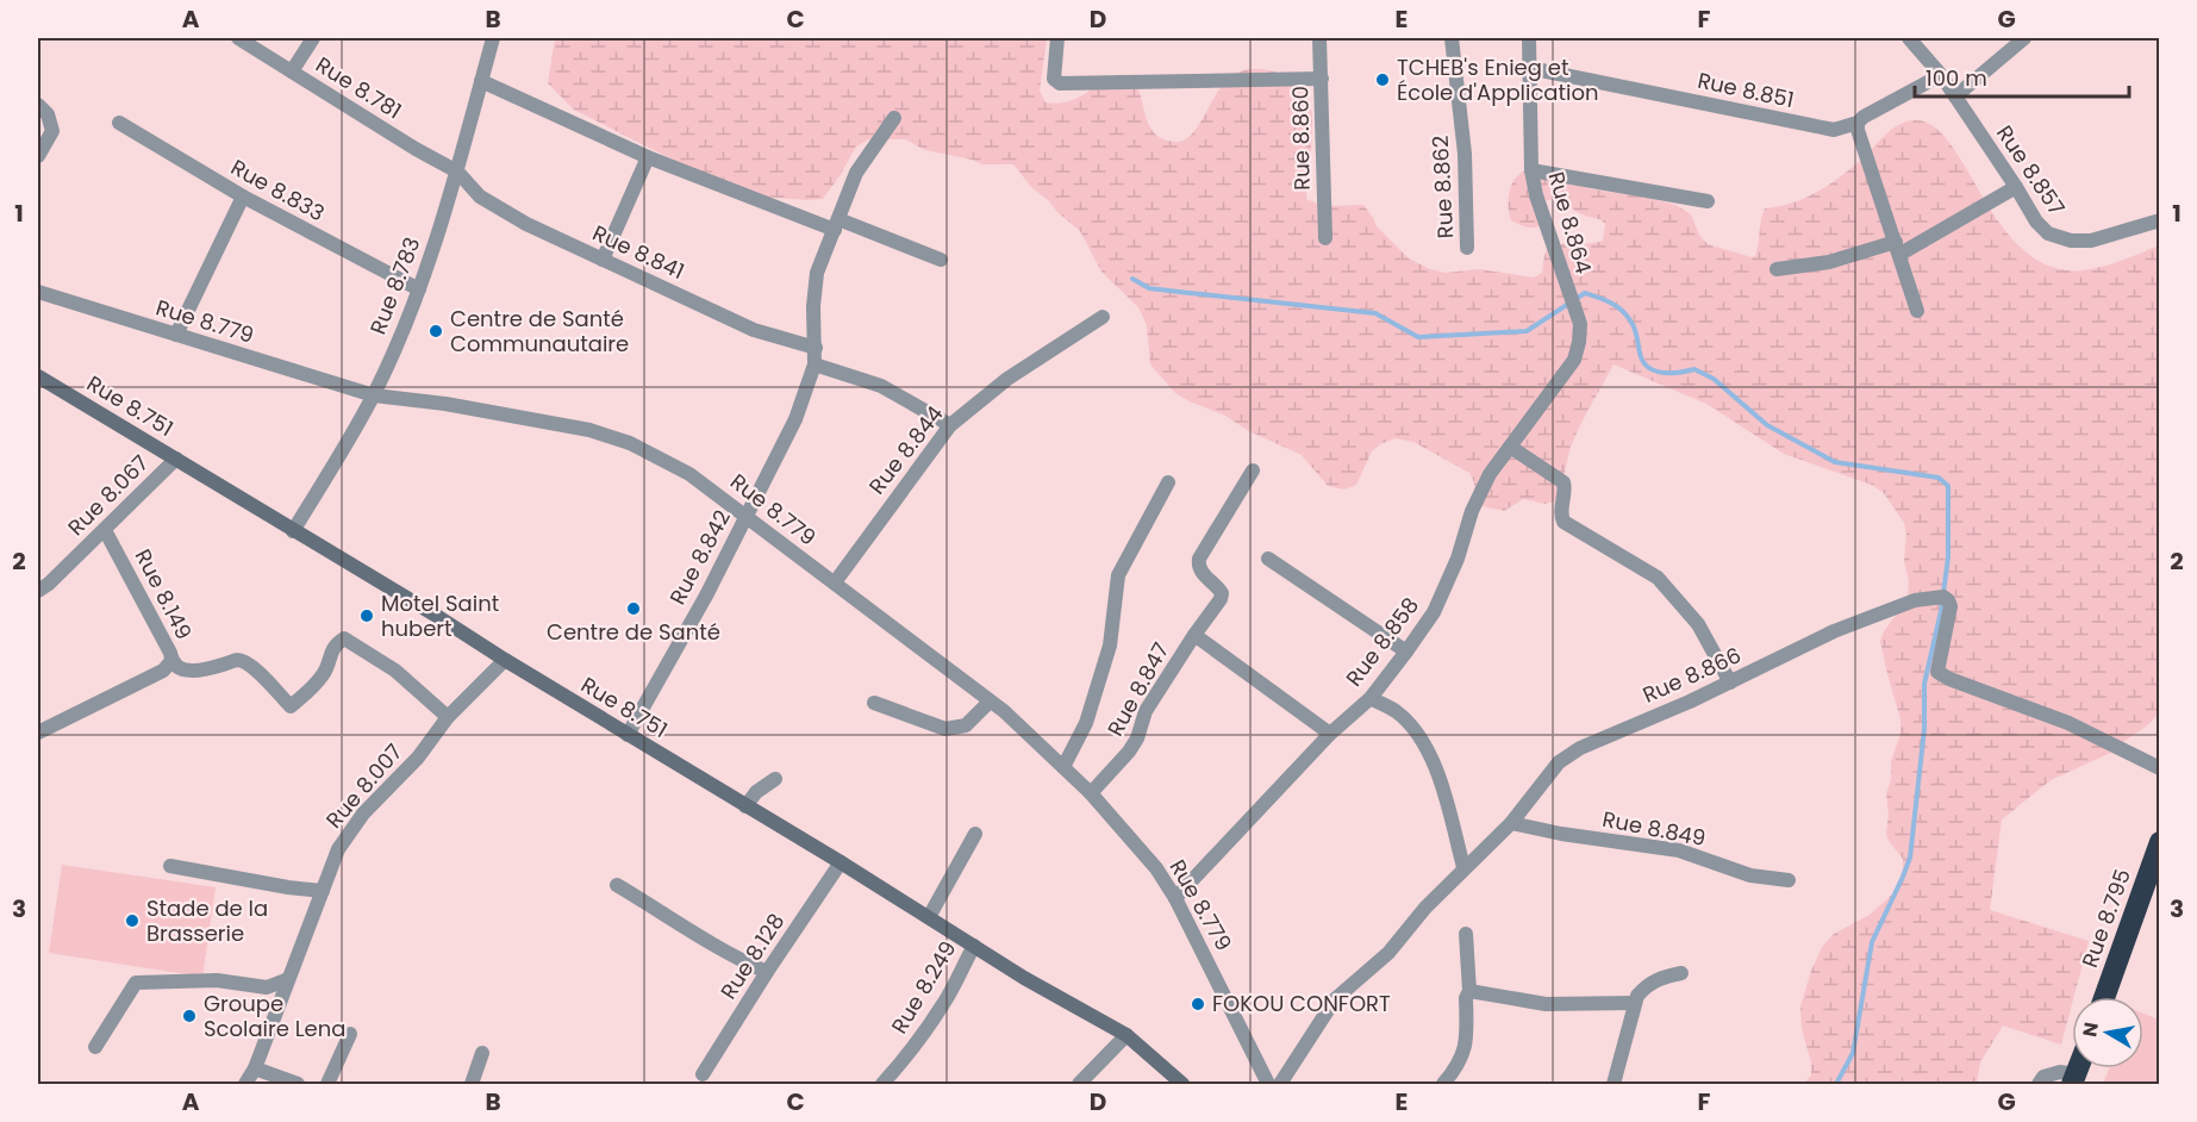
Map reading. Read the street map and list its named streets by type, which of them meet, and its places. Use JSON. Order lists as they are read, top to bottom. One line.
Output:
{"streets":{"highway":["Rue 8.795"],"main road":["Rue 8.751"],"street":["Rue 8.781","Rue 8.851","Rue 8.860","Rue 8.857","Rue 8.862","Rue 8.833","Rue 8.864","Rue 8.841","Rue 8.783","Rue 8.779","Rue 8.844","Rue 8.067","Rue 8.842","Rue 8.149","Rue 8.858","Rue 8.866","Rue 8.847","Rue 8.007","Rue 8.849","Rue 8.128","Rue 8.249"]},"crossings":[["Rue 8.781","Rue 8.841"],["Rue 8.781","Rue 8.783"],["Rue 8.851","Rue 8.857"],["Rue 8.851","Rue 8.864"],["Rue 8.833","Rue 8.783"],["Rue 8.864","Rue 8.858"],["Rue 8.841","Rue 8.783"],["Rue 8.841","Rue 8.842"],["Rue 8.783","Rue 8.779"],["Rue 8.783","Rue 8.751"],["Rue 8.779","Rue 8.844"],["Rue 8.779","Rue 8.842"],["Rue 8.779","Rue 8.858"],["Rue 8.779","Rue 8.847"],["Rue 8.751","Rue 8.067"],["Rue 8.751","Rue 8.842"],["Rue 8.751","Rue 8.007"],["Rue 8.751","Rue 8.128"],["Rue 8.751","Rue 8.249"],["Rue 8.067","Rue 8.149"],["Rue 8.149","Rue 8.007"],["Rue 8.858","Rue 8.847"],["Rue 8.866","Rue 8.849"]],"places":["TCHEB's Enieg et École d'Application","Centre de Santé Communautaire","Centre de Santé","Motel Saint hubert","Stade de la Brasserie","FOKOU CONFORT","Groupe Scolaire Lena"],"scale_bar":"100 m","north":"left","grid":{"columns":["A","B","C","D","E","F","G"],"rows":["1","2","3"]}}
